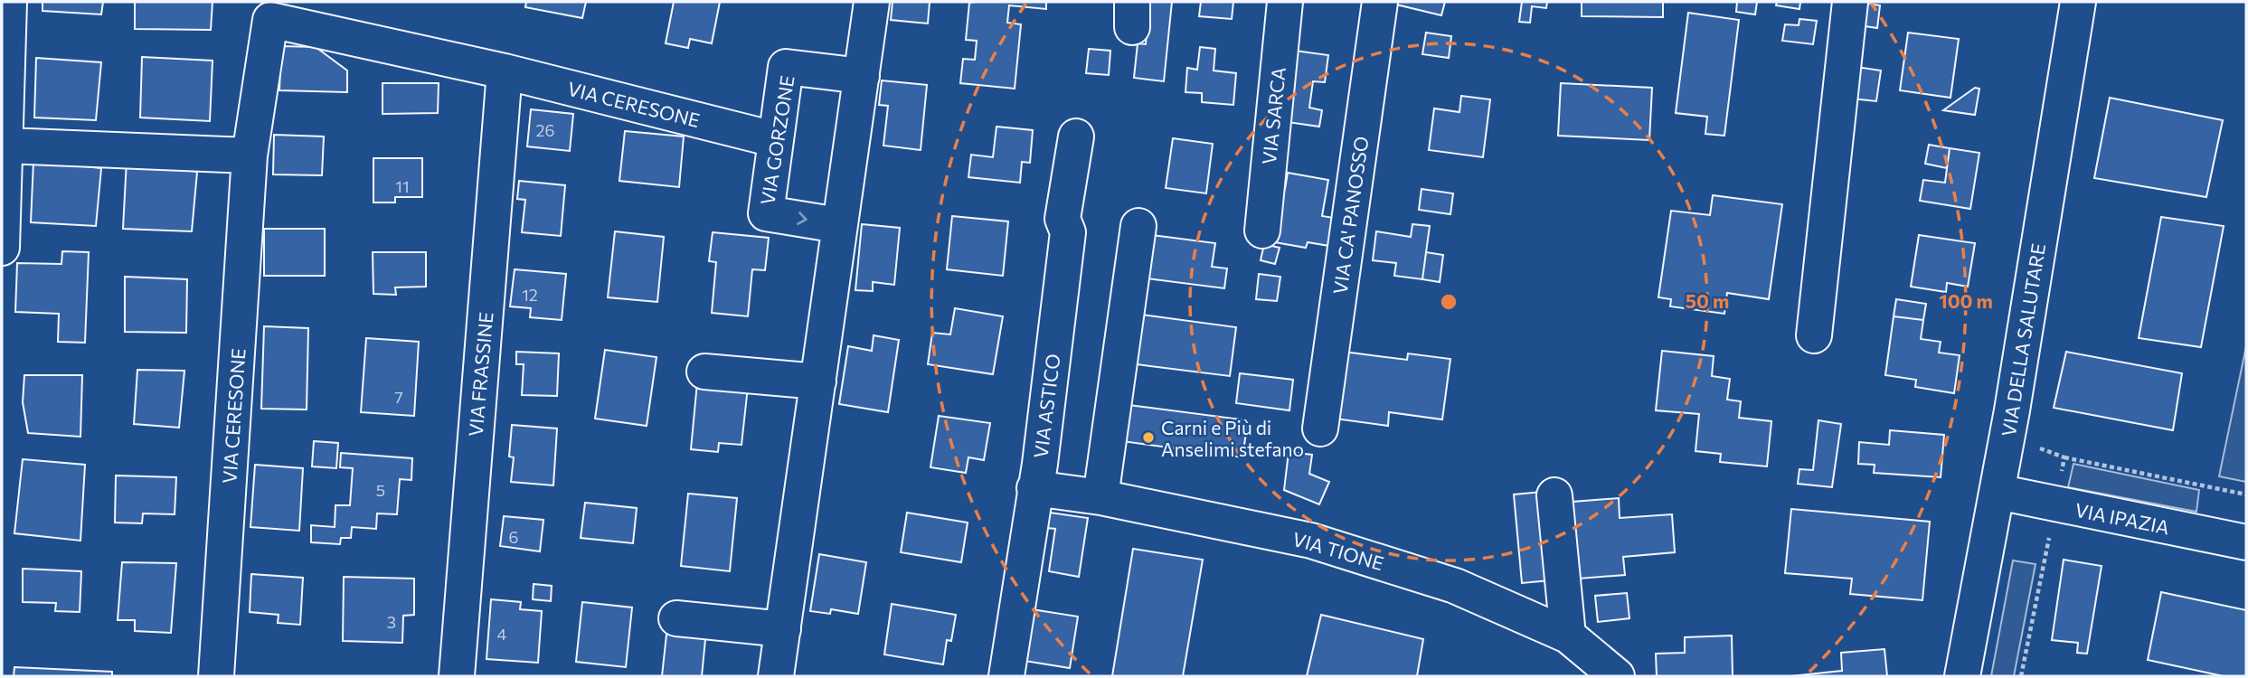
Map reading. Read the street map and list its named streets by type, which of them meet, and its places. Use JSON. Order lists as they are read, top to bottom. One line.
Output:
{"streets":{"street":["VIA CERESONE","VIA SARCA","VIA GORZONE","VIA CA' PANOSSO","VIA DELLA SALUTARE","VIA FRASSINE","VIA ASTICO","VIA IPAZIA","VIA TIONE"]},"crossings":[["VIA CERESONE","VIA GORZONE"],["VIA CERESONE","VIA FRASSINE"],["VIA DELLA SALUTARE","VIA IPAZIA"],["VIA ASTICO","VIA TIONE"]],"places":["Carni e Più di Anselimi stefano"],"house_numbers":["26","11","12","7","5","6","3","4"],"rings":["50 m","100 m"]}
